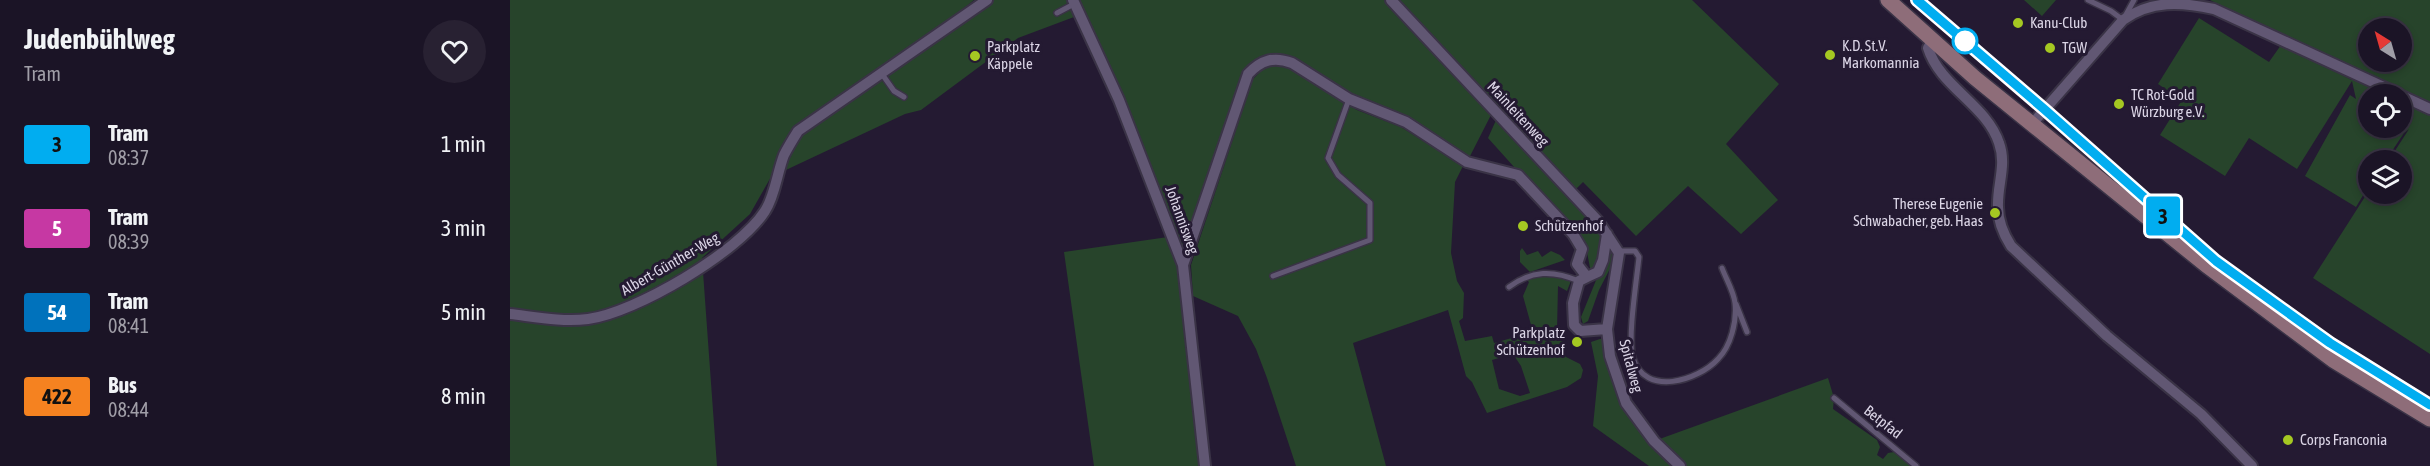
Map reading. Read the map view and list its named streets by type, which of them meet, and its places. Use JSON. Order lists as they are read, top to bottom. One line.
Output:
{"streets":{"street":["Mainleitenweg","Johannisweg","Albert-Günther-Weg","Spitalweg"],"lane":["Betpfad"]},"crossings":[["Mainleitenweg","Spitalweg"]],"places":["Kanu-Club","TGW","K.D. St.V. Markomannia","Parkplatz Käppele","TC Rot-Gold Würzburg e.V.","Therese Eugenie Schwabacher, geb. Haas","Schützenhof","Parkplatz Schützenhof","Corps Franconia"],"lines":["tram line 3"],"north":"top left","page":{"heading":["Judenbühlweg","Tram"],"on_map":"3","list":[{"mark":"3","name":"Tram","note":"08:37","value":"1 min"},{"mark":"5","name":"Tram","note":"08:39","value":"3 min"},{"mark":"54","name":"Tram","note":"08:41","value":"5 min"},{"mark":"422","name":"Bus","note":"08:44","value":"8 min"}]}}
